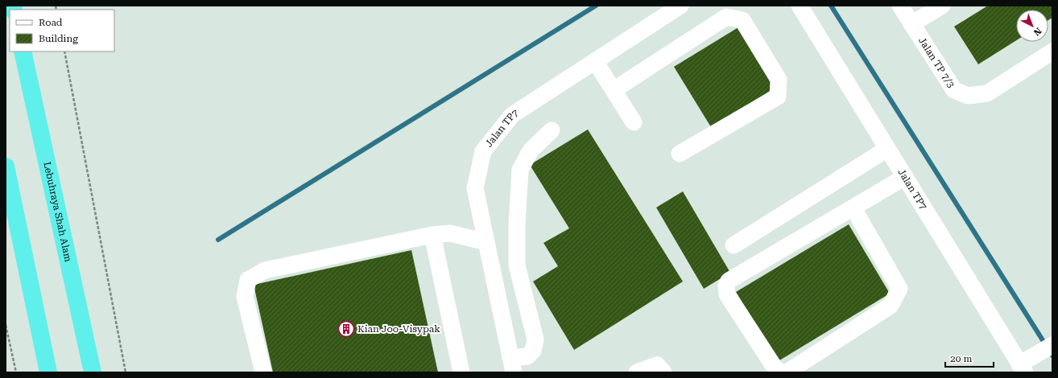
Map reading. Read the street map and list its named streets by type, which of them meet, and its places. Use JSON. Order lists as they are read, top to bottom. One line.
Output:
{"streets":{"highway":["Lebuhraya Shah Alam"],"street":["Jalan TP 7/3","Jalan TP7"]},"places":{"building":["Kian Joo-Visypak"]},"legend":["Road","Building"],"scale_bar":"20 m","north":"bottom right"}
